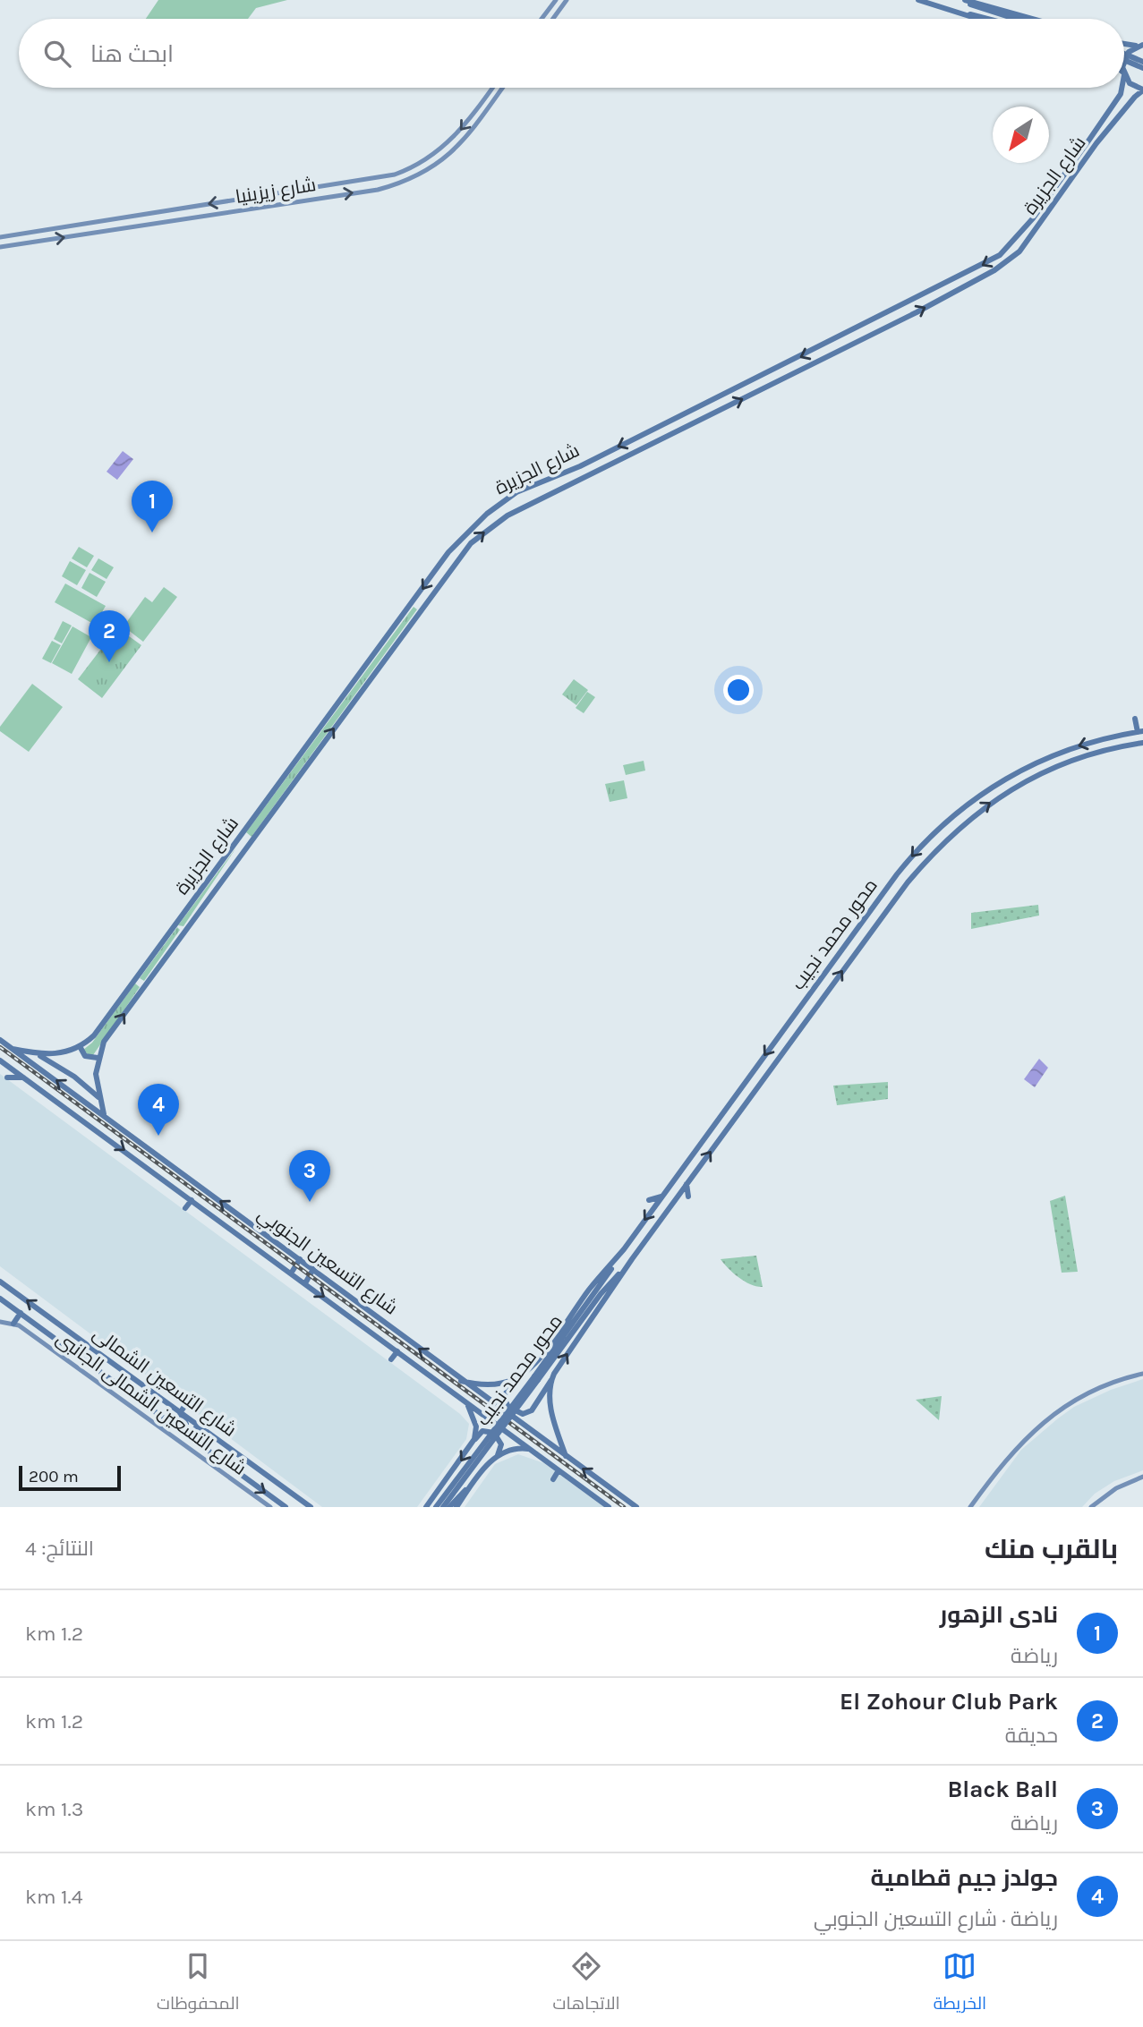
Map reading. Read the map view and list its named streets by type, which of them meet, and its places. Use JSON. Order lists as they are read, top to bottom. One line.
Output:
{"streets":{"main road":["شارع الجزيرة","شارع زيزينيا","محور محمد نجيب","شارع التسعين الجنوبي","شارع التسعين الشمالى","شارع التسعين الشمالى الجانبى"]},"crossings":[["شارع الجزيرة","شارع التسعين الجنوبي"],["محور محمد نجيب","شارع التسعين الجنوبي"]],"scale_bar":"200 m","north":"bottom left","page":{"search":"ابحث هنا","pins":["1","2","4","3"],"scale":"200 m","heading":["بالقرب منك","النتائج: 4"],"list":[{"mark":"1","name":"نادى الزهور","note":"رياضة","value":"1.2 km"},{"mark":"2","name":"El Zohour Club Park","note":"حديقة","value":"1.2 km"},{"mark":"3","name":"Black Ball","note":"رياضة","value":"1.3 km"},{"mark":"4","name":"جولدز جيم قطامية","note":"رياضة · شارع التسعين الجنوبي","value":"1.4 km"}],"nav":["الخريطة","الاتجاهات","المحفوظات"]}}
